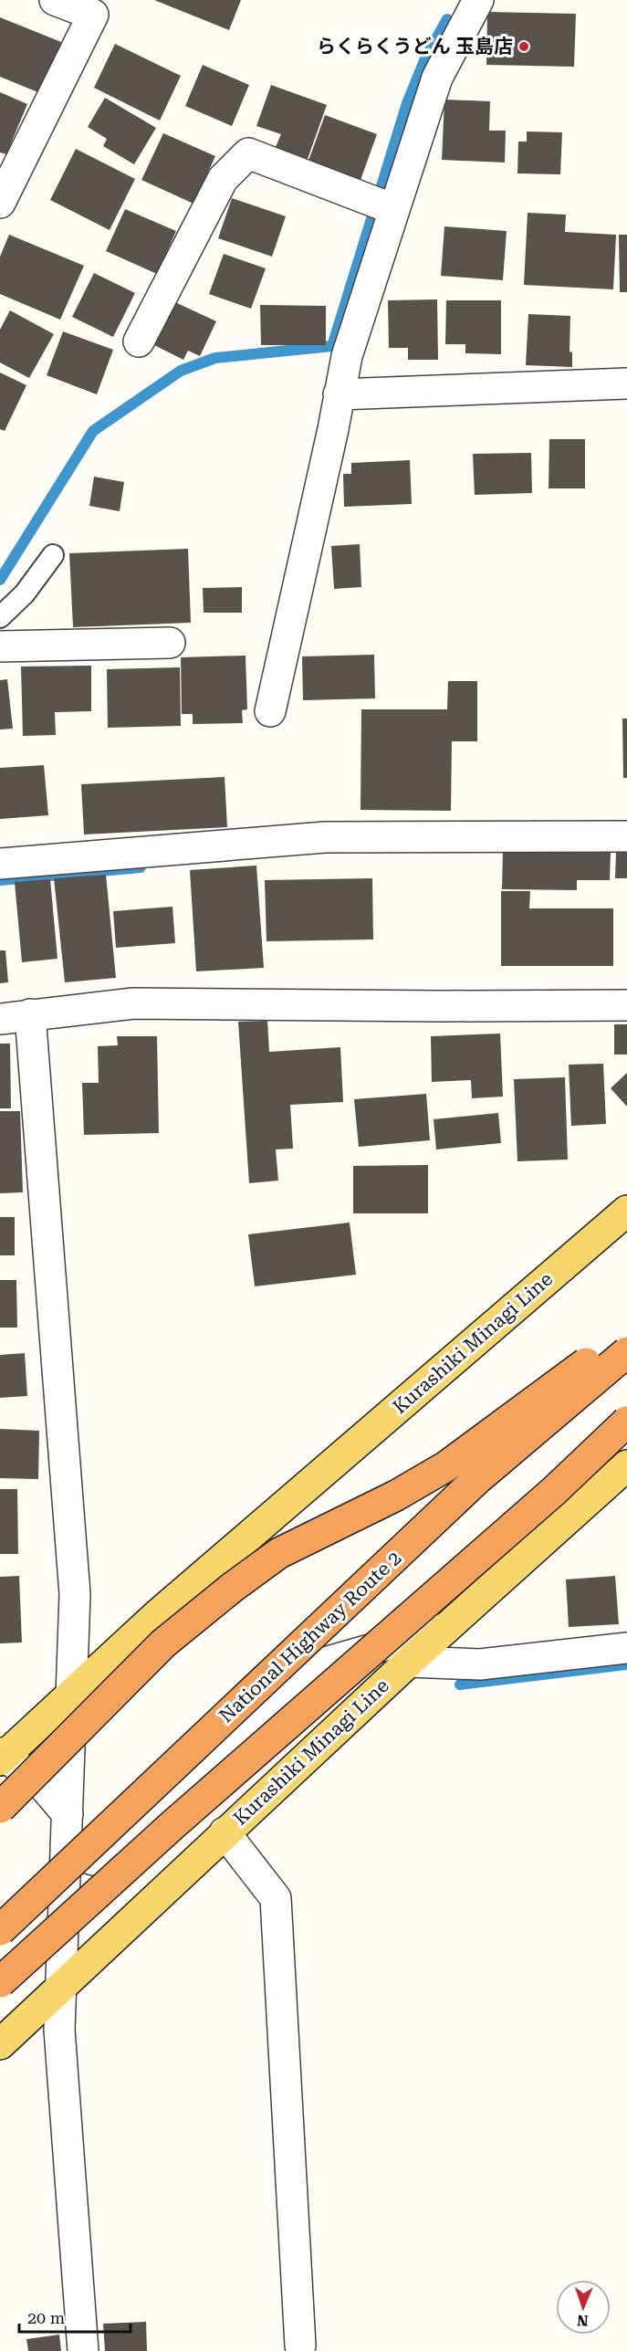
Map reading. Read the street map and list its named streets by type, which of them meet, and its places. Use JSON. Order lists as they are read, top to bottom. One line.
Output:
{"streets":{"highway":["National Highway Route 2"],"main road":["Kurashiki Minagi Line"]},"places":["らくらくうどん 玉島店"],"scale_bar":"20 m","north":"bottom"}
